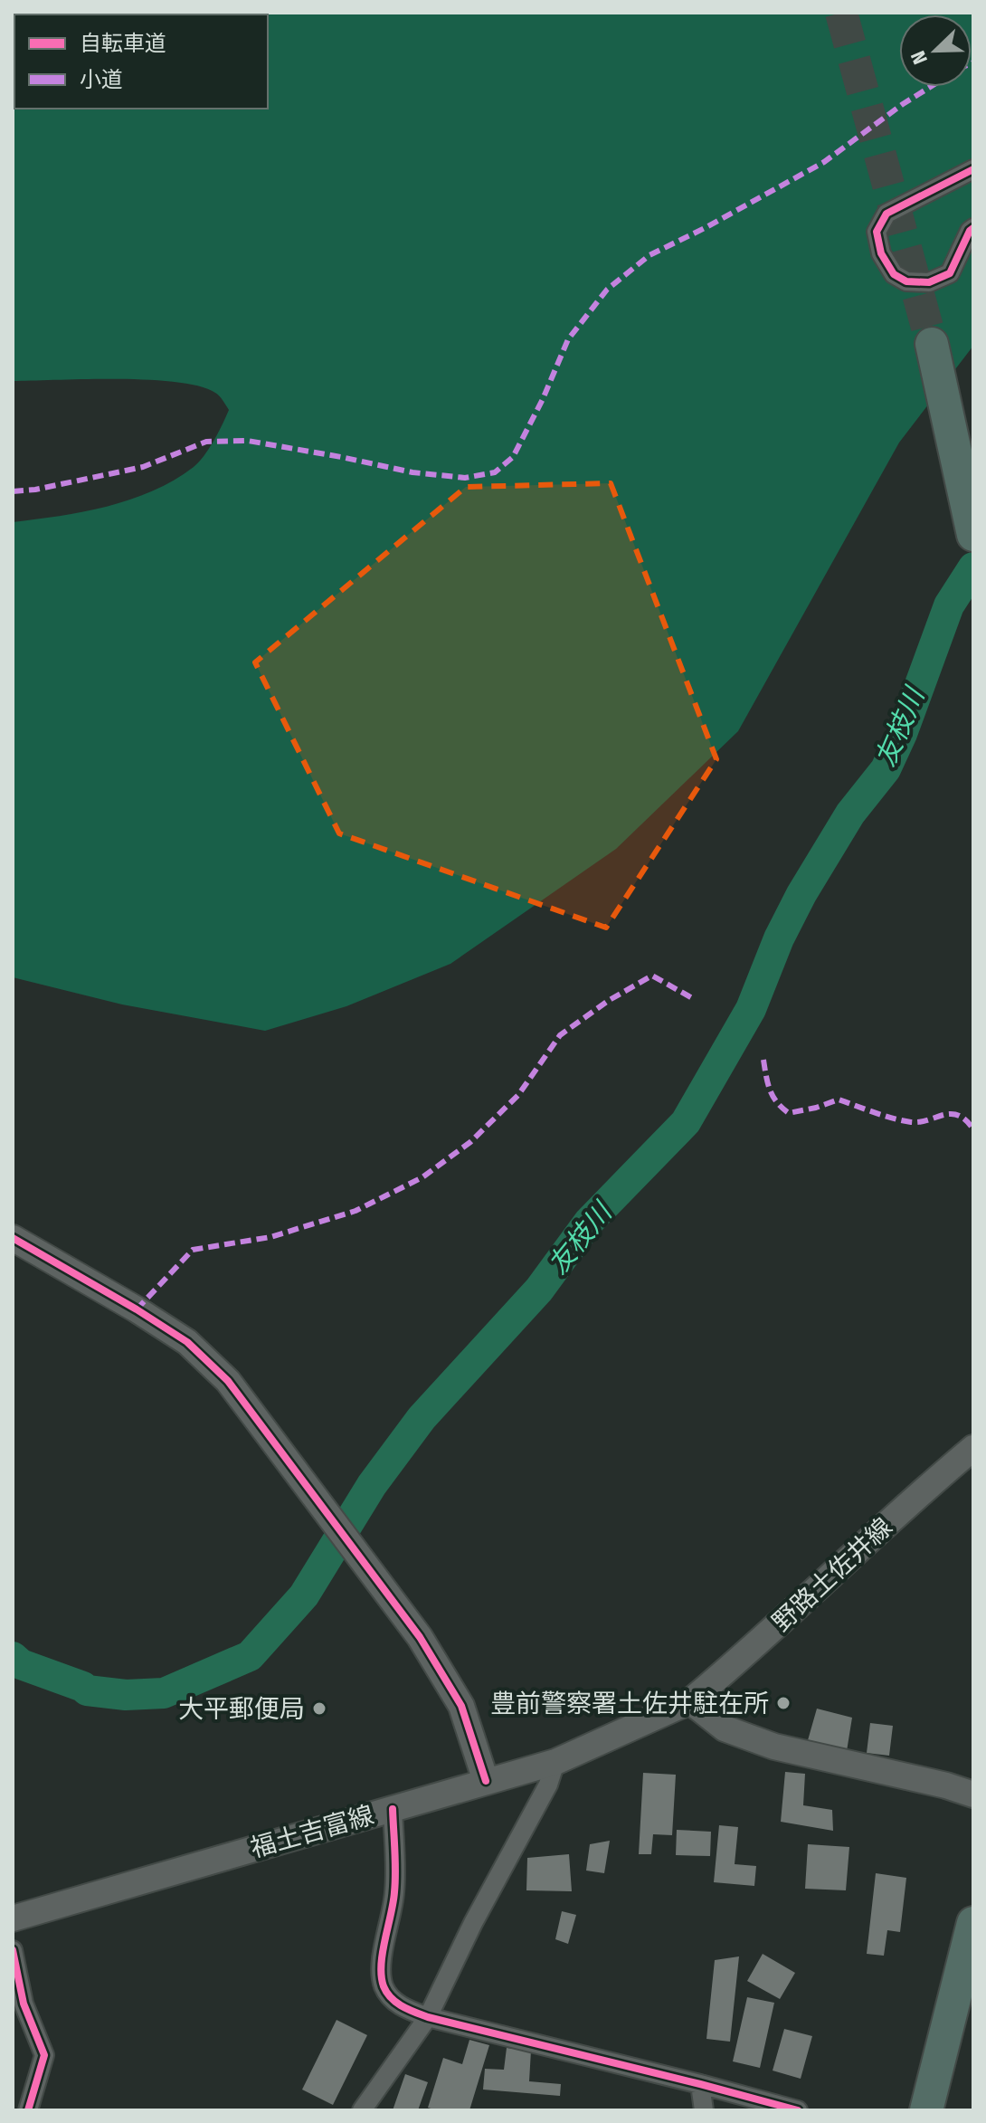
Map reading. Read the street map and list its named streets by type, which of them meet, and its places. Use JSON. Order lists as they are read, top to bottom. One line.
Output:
{"streets":{"main road":["野路土佐井線","福土吉富線"]},"crossings":[["野路土佐井線","福土吉富線"]],"water":["友枝川"],"places":["豊前警察署土佐井駐在所","大平郵便局"],"legend":["自転車道","小道"],"north":"bottom left"}
